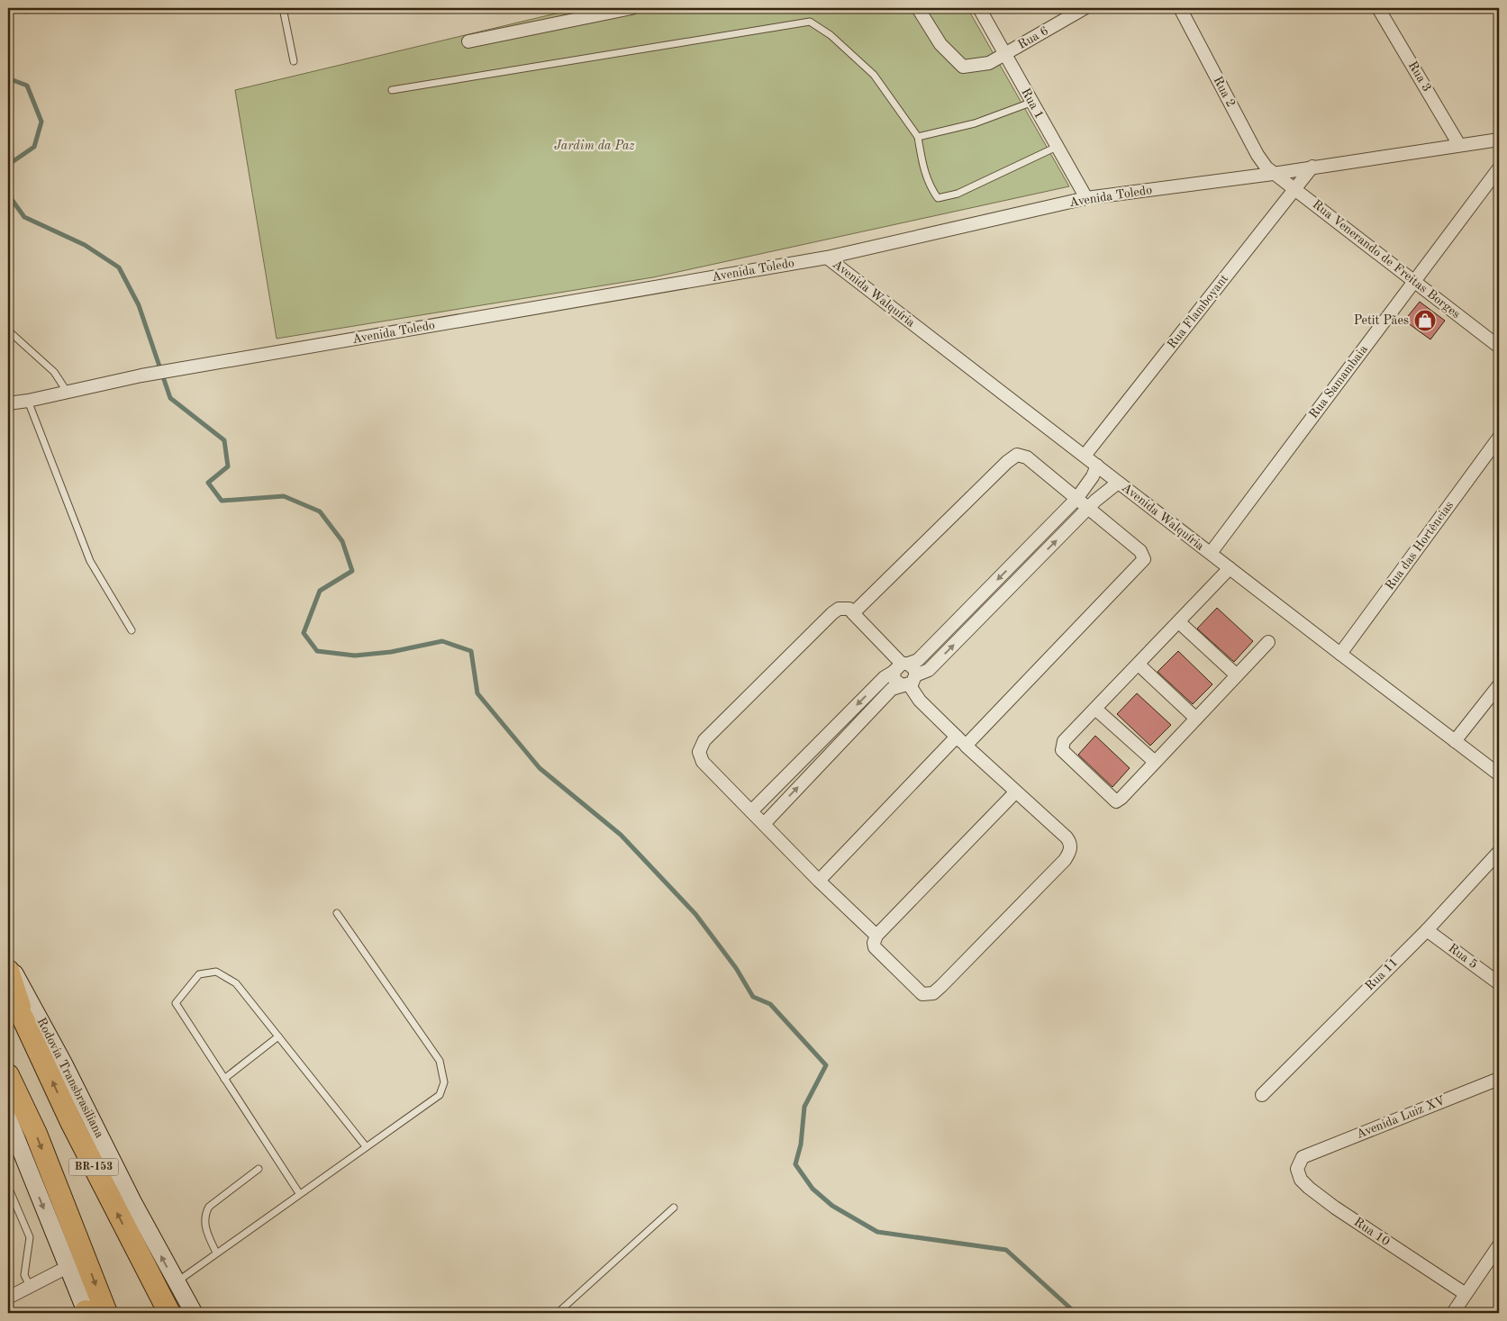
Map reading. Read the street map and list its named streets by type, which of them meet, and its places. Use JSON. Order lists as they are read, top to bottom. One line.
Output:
{"streets":{"highway":["Rodovia Transbrasiliana","BR-153"],"street":["Rua 6","Rua 3","Rua 2","Rua 1","Avenida Toledo","Rua Venerando de Freitas Borges","Avenida Walquíria","Rua Flamboyant","Rua Samambaia","Rua das Hortências","Rua 5","Rua 11","Avenida Luiz XV","Rua 10"]},"crossings":[["Rua 6","Rua 1"],["Rua 3","Avenida Toledo"],["Rua 2","Avenida Toledo"],["Rua 2","Rua Venerando de Freitas Borges"],["Rua 1","Avenida Toledo"],["Avenida Toledo","Rua Venerando de Freitas Borges"],["Avenida Toledo","Avenida Walquíria"],["Avenida Toledo","Rua Flamboyant"],["Rua Venerando de Freitas Borges","Rua Flamboyant"],["Rua Venerando de Freitas Borges","Rua Samambaia"],["Avenida Walquíria","Rua Flamboyant"],["Avenida Walquíria","Rua Samambaia"],["Avenida Walquíria","Rua das Hortências"],["Rua 5","Rua 11"],["Avenida Luiz XV","Rua 10"]],"parks":["Jardim da Paz"],"places":{"shop":["Petit Pães"]}}
